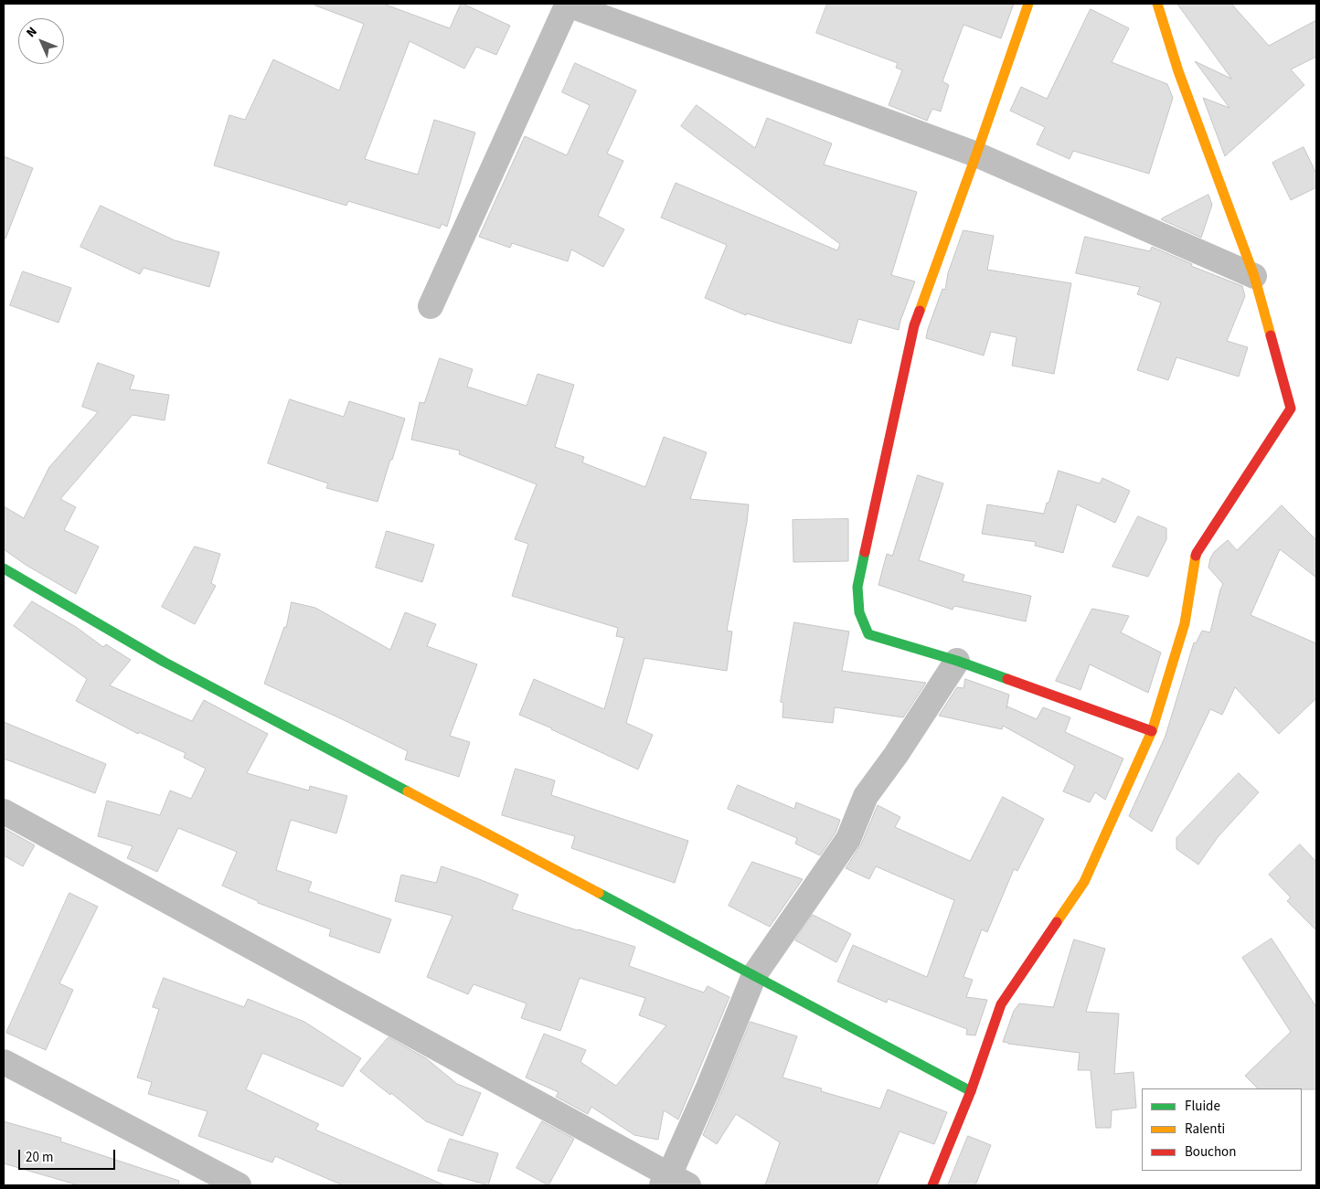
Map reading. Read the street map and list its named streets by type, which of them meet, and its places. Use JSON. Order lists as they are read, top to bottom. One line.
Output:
{"legend":["Fluide","Ralenti","Bouchon"],"scale_bar":"20 m","north":"top left"}
